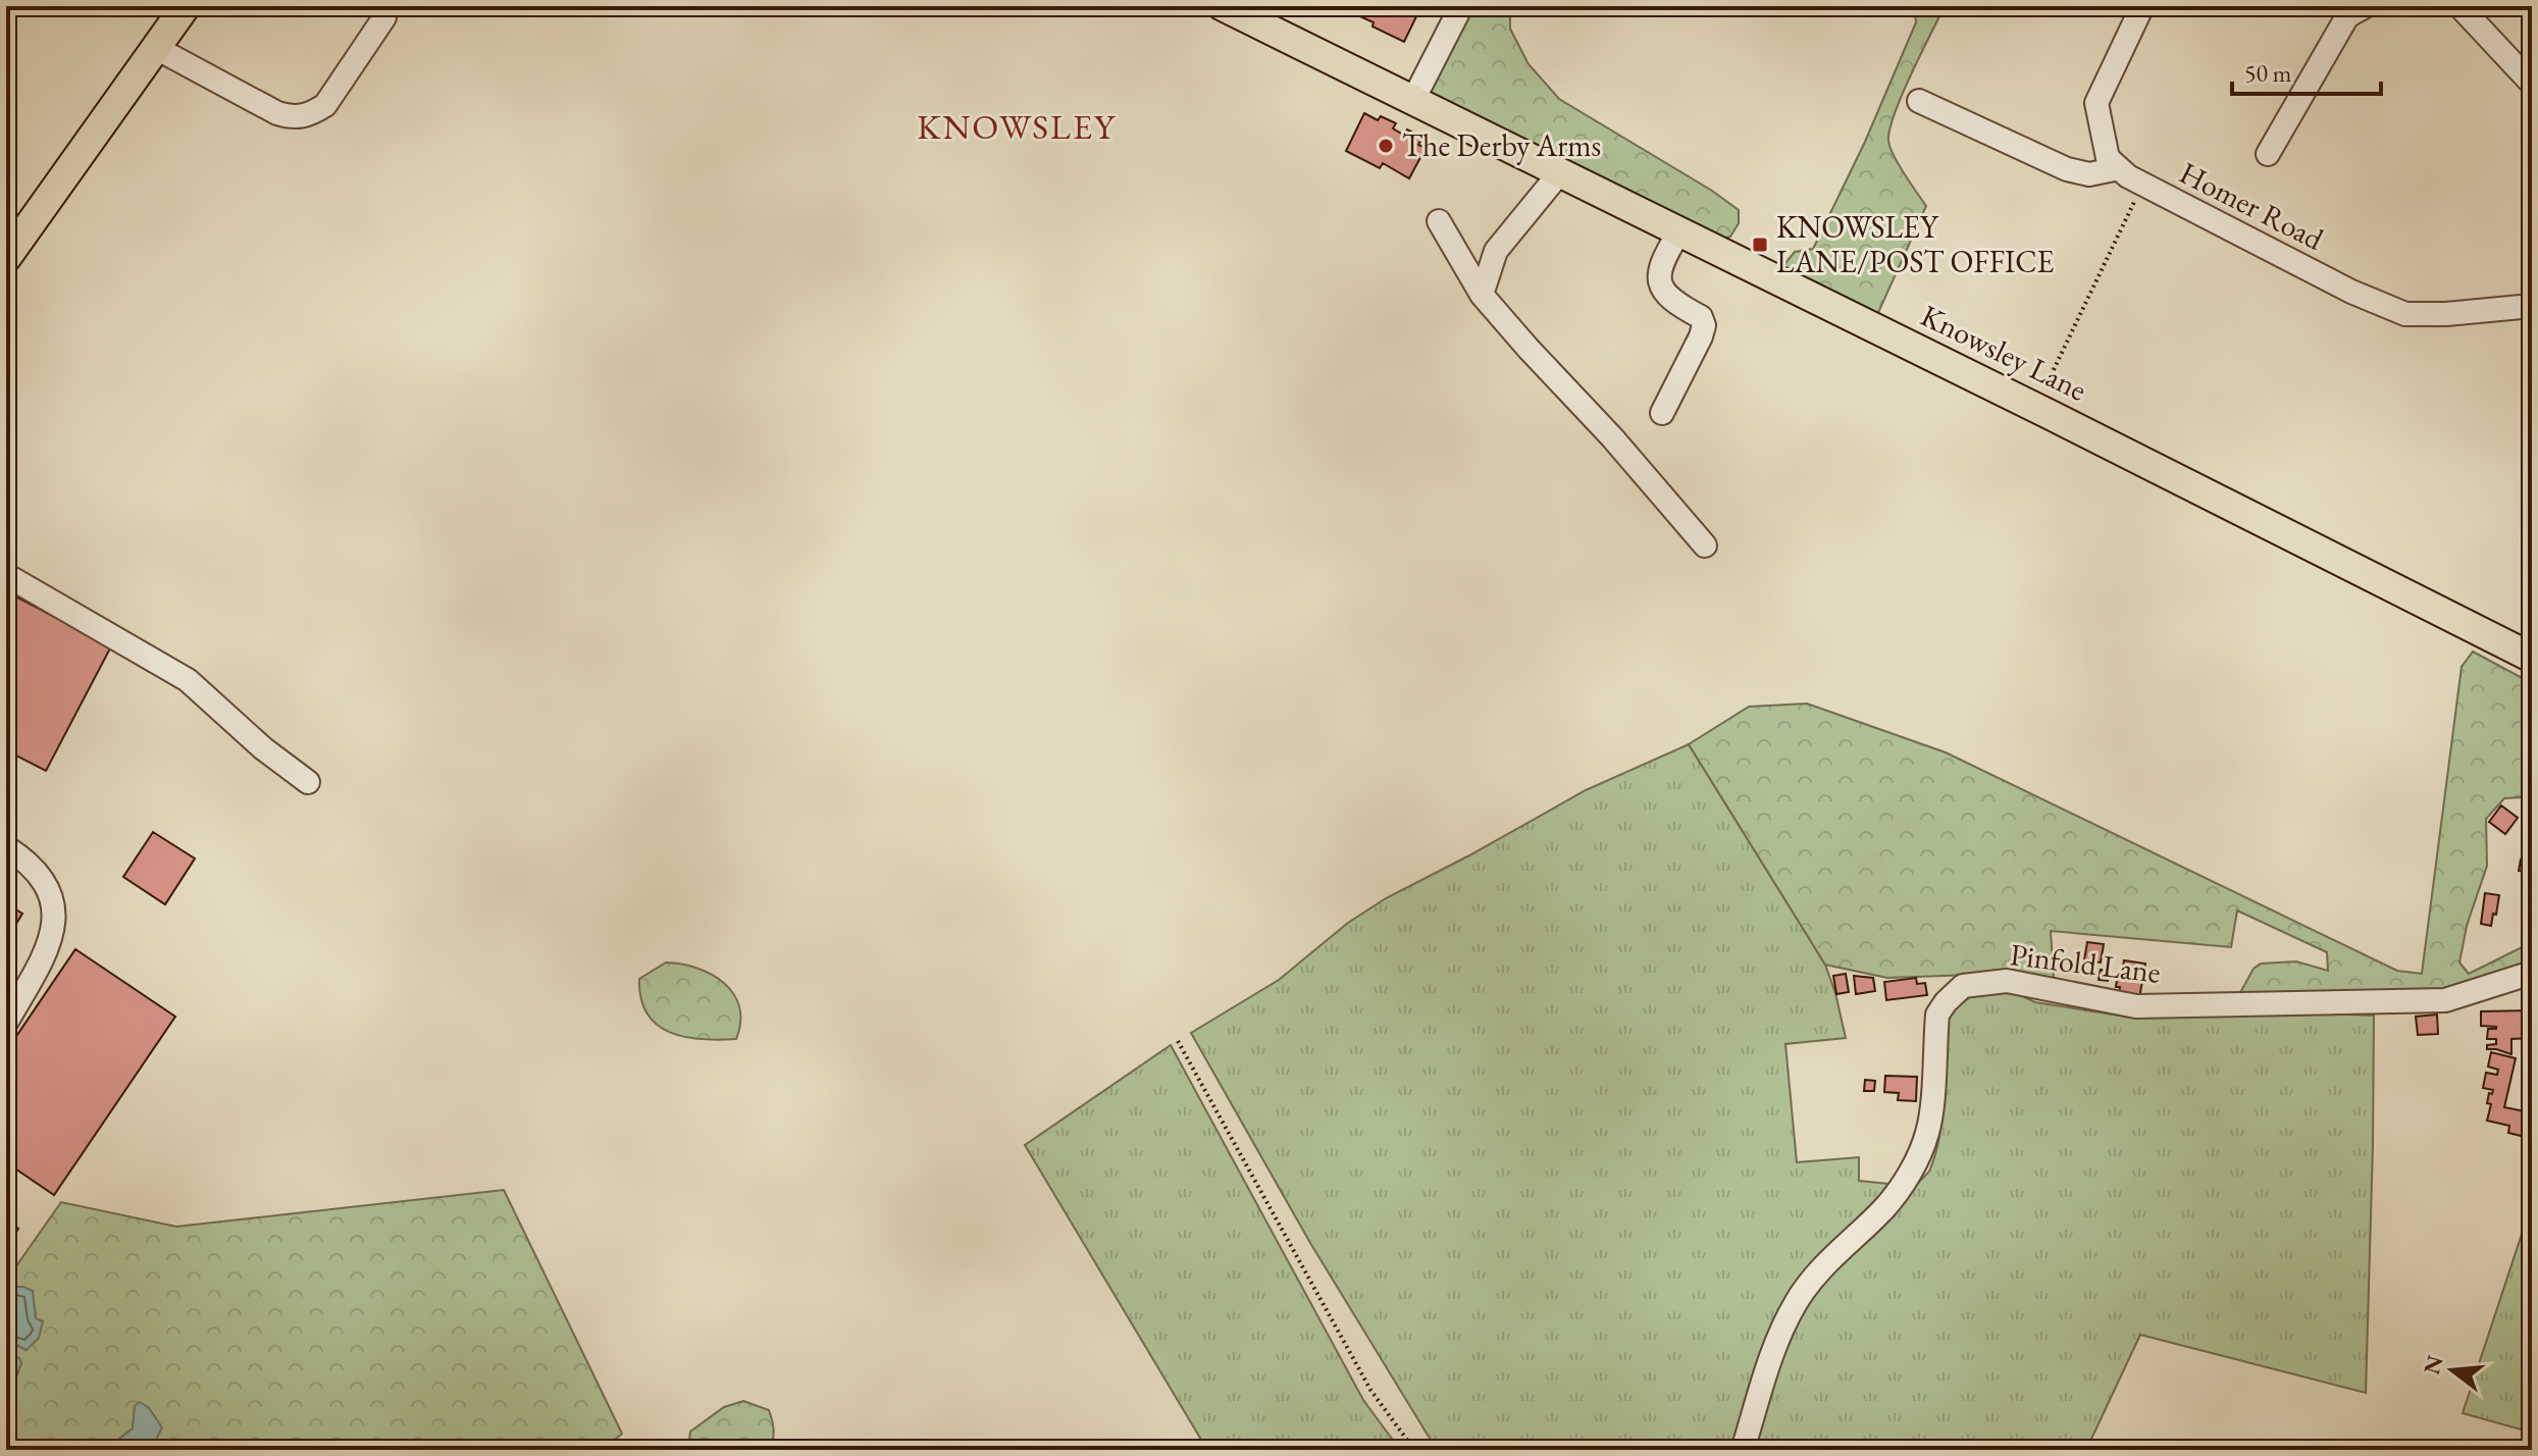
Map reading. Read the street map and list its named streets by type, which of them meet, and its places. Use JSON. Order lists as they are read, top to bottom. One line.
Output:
{"streets":{"main road":["Knowsley Lane"],"street":["Homer Road","Pinfold Lane"]},"districts":["KNOWSLEY"],"places":{"other":["The Derby Arms"],"transit":["KNOWSLEY LANE/POST OFFICE"]},"scale_bar":"50 m","north":"left"}
